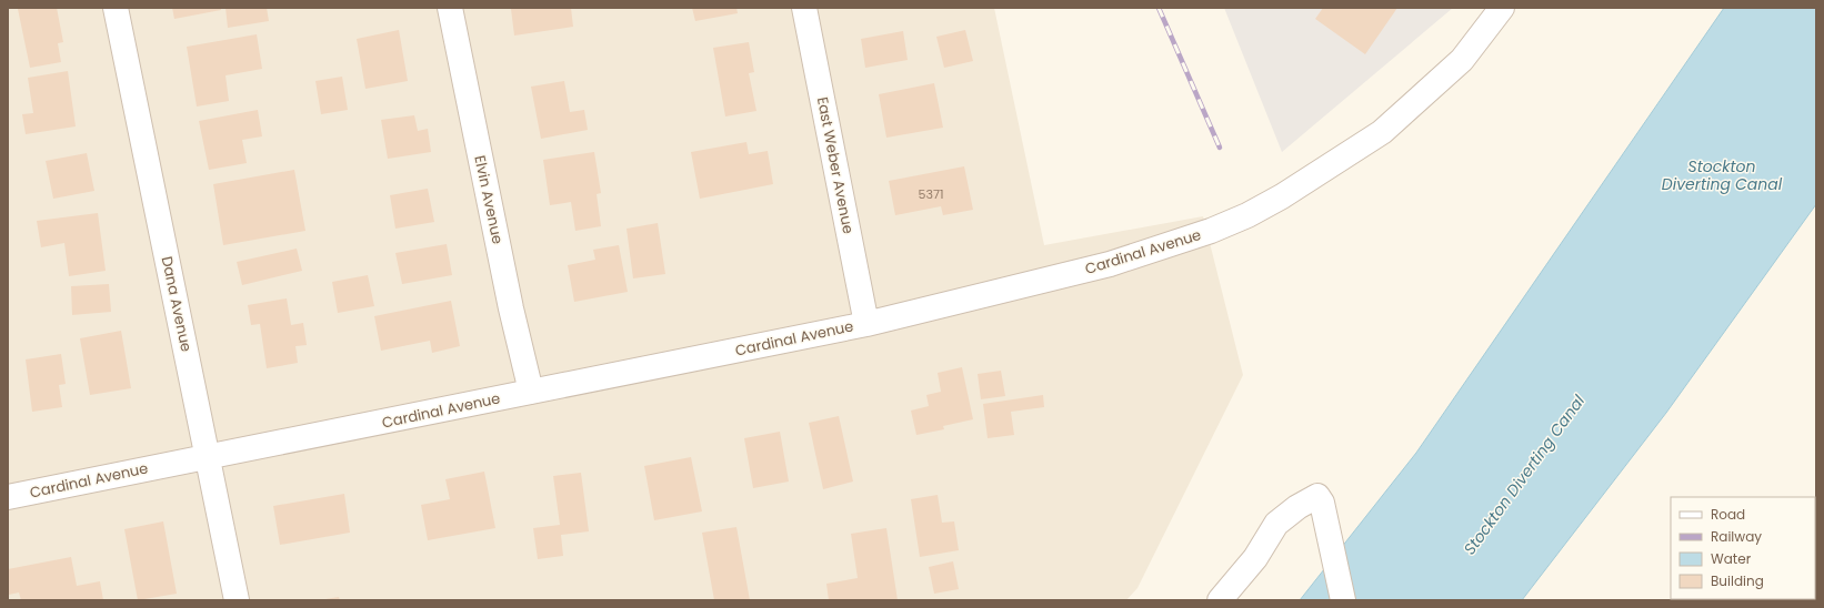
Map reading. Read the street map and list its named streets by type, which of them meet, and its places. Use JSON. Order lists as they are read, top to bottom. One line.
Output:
{"streets":{"street":["East Weber Avenue","Elvin Avenue","Cardinal Avenue","Dana Avenue"]},"crossings":[["East Weber Avenue","Cardinal Avenue"],["Elvin Avenue","Cardinal Avenue"],["Cardinal Avenue","Dana Avenue"]],"water":["Stockton Diverting Canal"],"house_numbers":["5371"],"legend":["Road","Railway","Water","Building"]}
